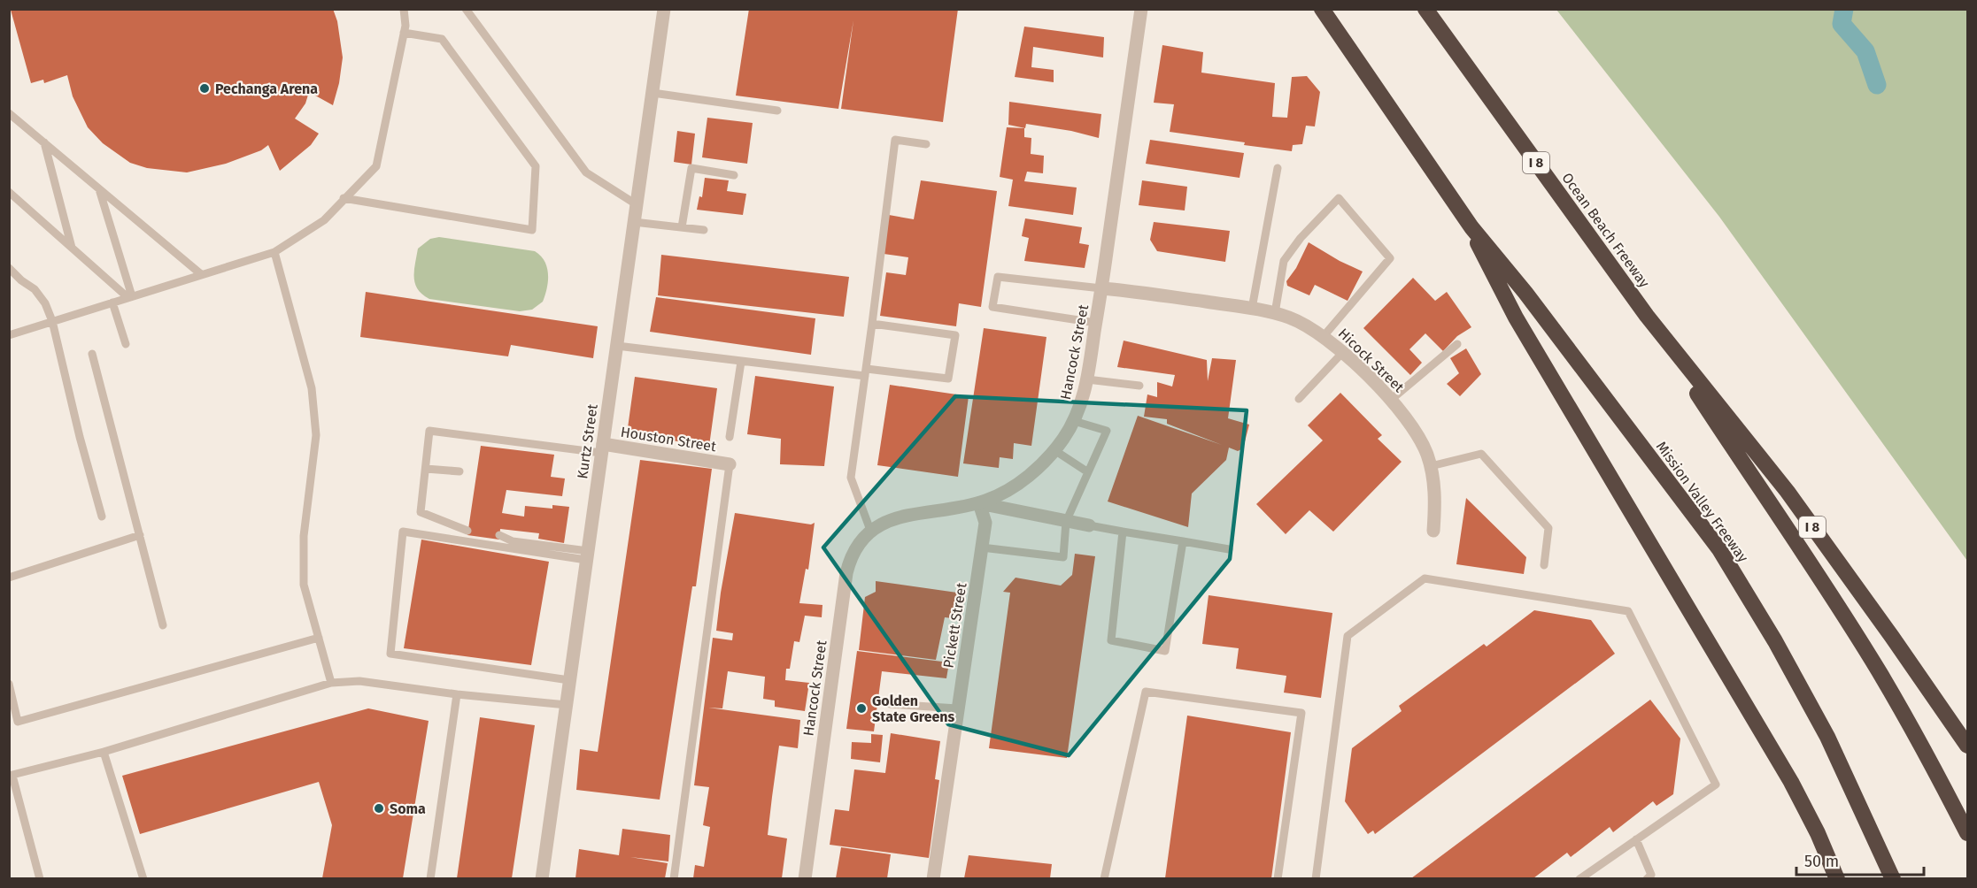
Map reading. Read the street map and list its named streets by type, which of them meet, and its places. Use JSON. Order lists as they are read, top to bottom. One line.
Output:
{"streets":{"highway":["I 8","Ocean Beach Freeway","Mission Valley Freeway"],"street":["Hancock Street","Hicock Street","Houston Street","Kurtz Street","Pickett Street"]},"crossings":[["I 8","Ocean Beach Freeway"],["Hancock Street","Hicock Street"],["Hancock Street","Pickett Street"],["Houston Street","Kurtz Street"]],"places":["Pechanga Arena","Golden State Greens","Soma"],"scale_bar":"50 m"}
